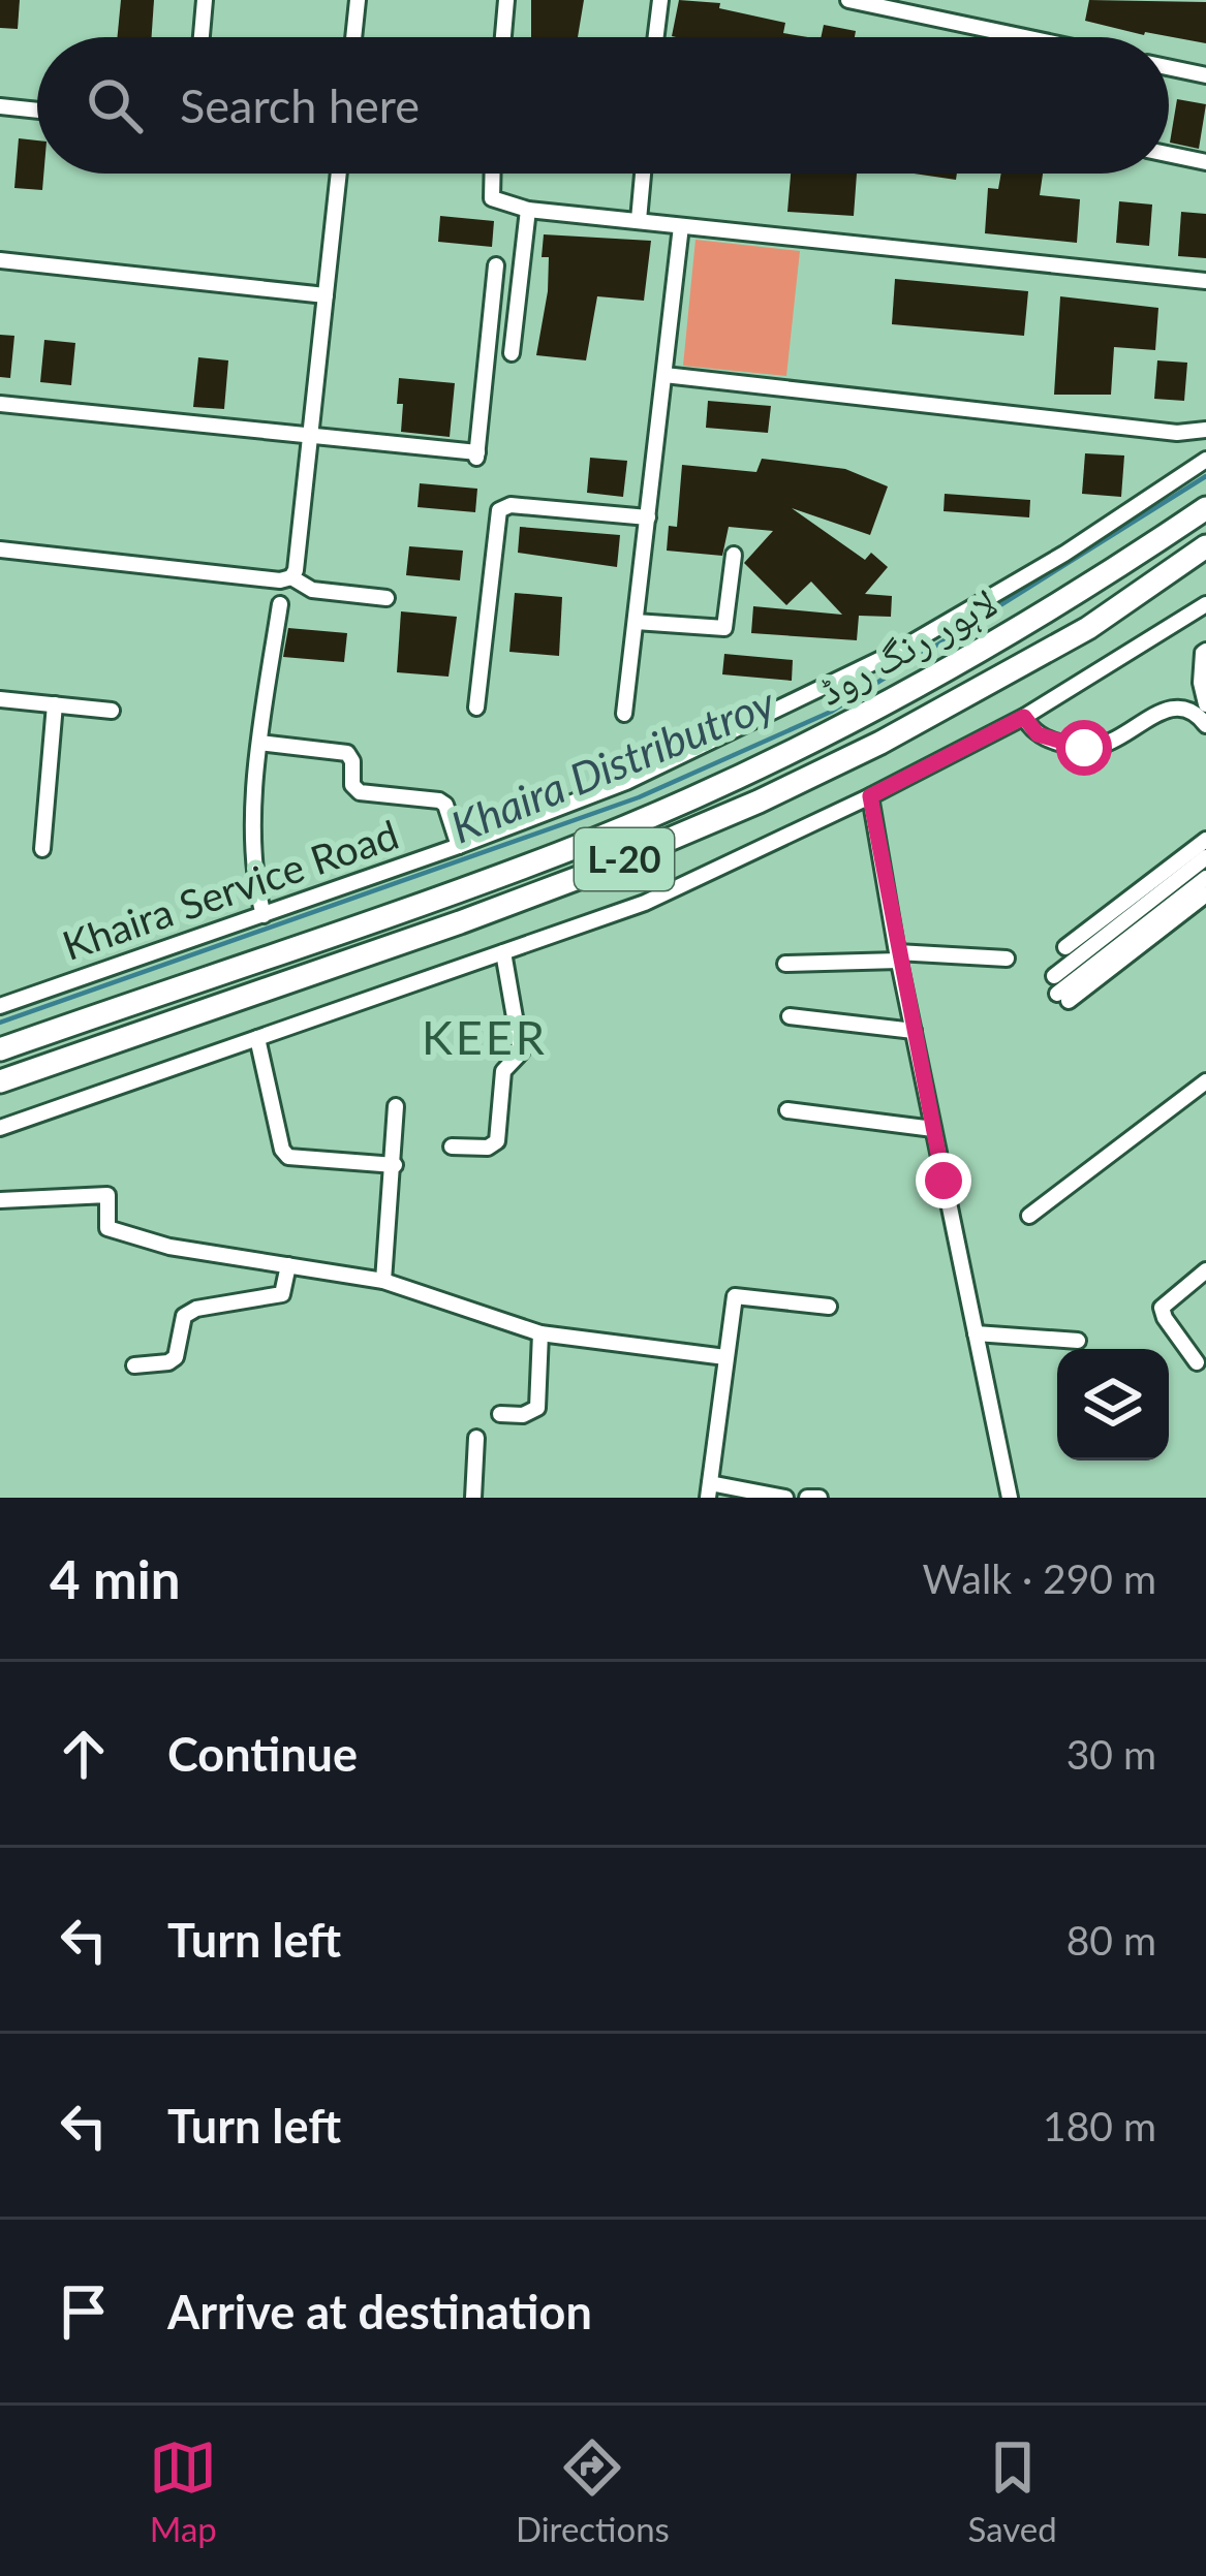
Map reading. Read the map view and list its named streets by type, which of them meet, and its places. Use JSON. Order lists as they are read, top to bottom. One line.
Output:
{"streets":{"highway":["لاہور رنگ روڈ","L-20"],"street":["Khaira Service Road"]},"districts":["KEER"],"water":["Khaira Distributroy"],"page":{"search":"Search here","heading":["4 min","Walk · 290 m"],"list":[["Continue","30 m"],["Turn left","80 m"],["Turn left","180 m"],"Arrive at destination"],"nav":["Map","Directions","Saved"]}}
